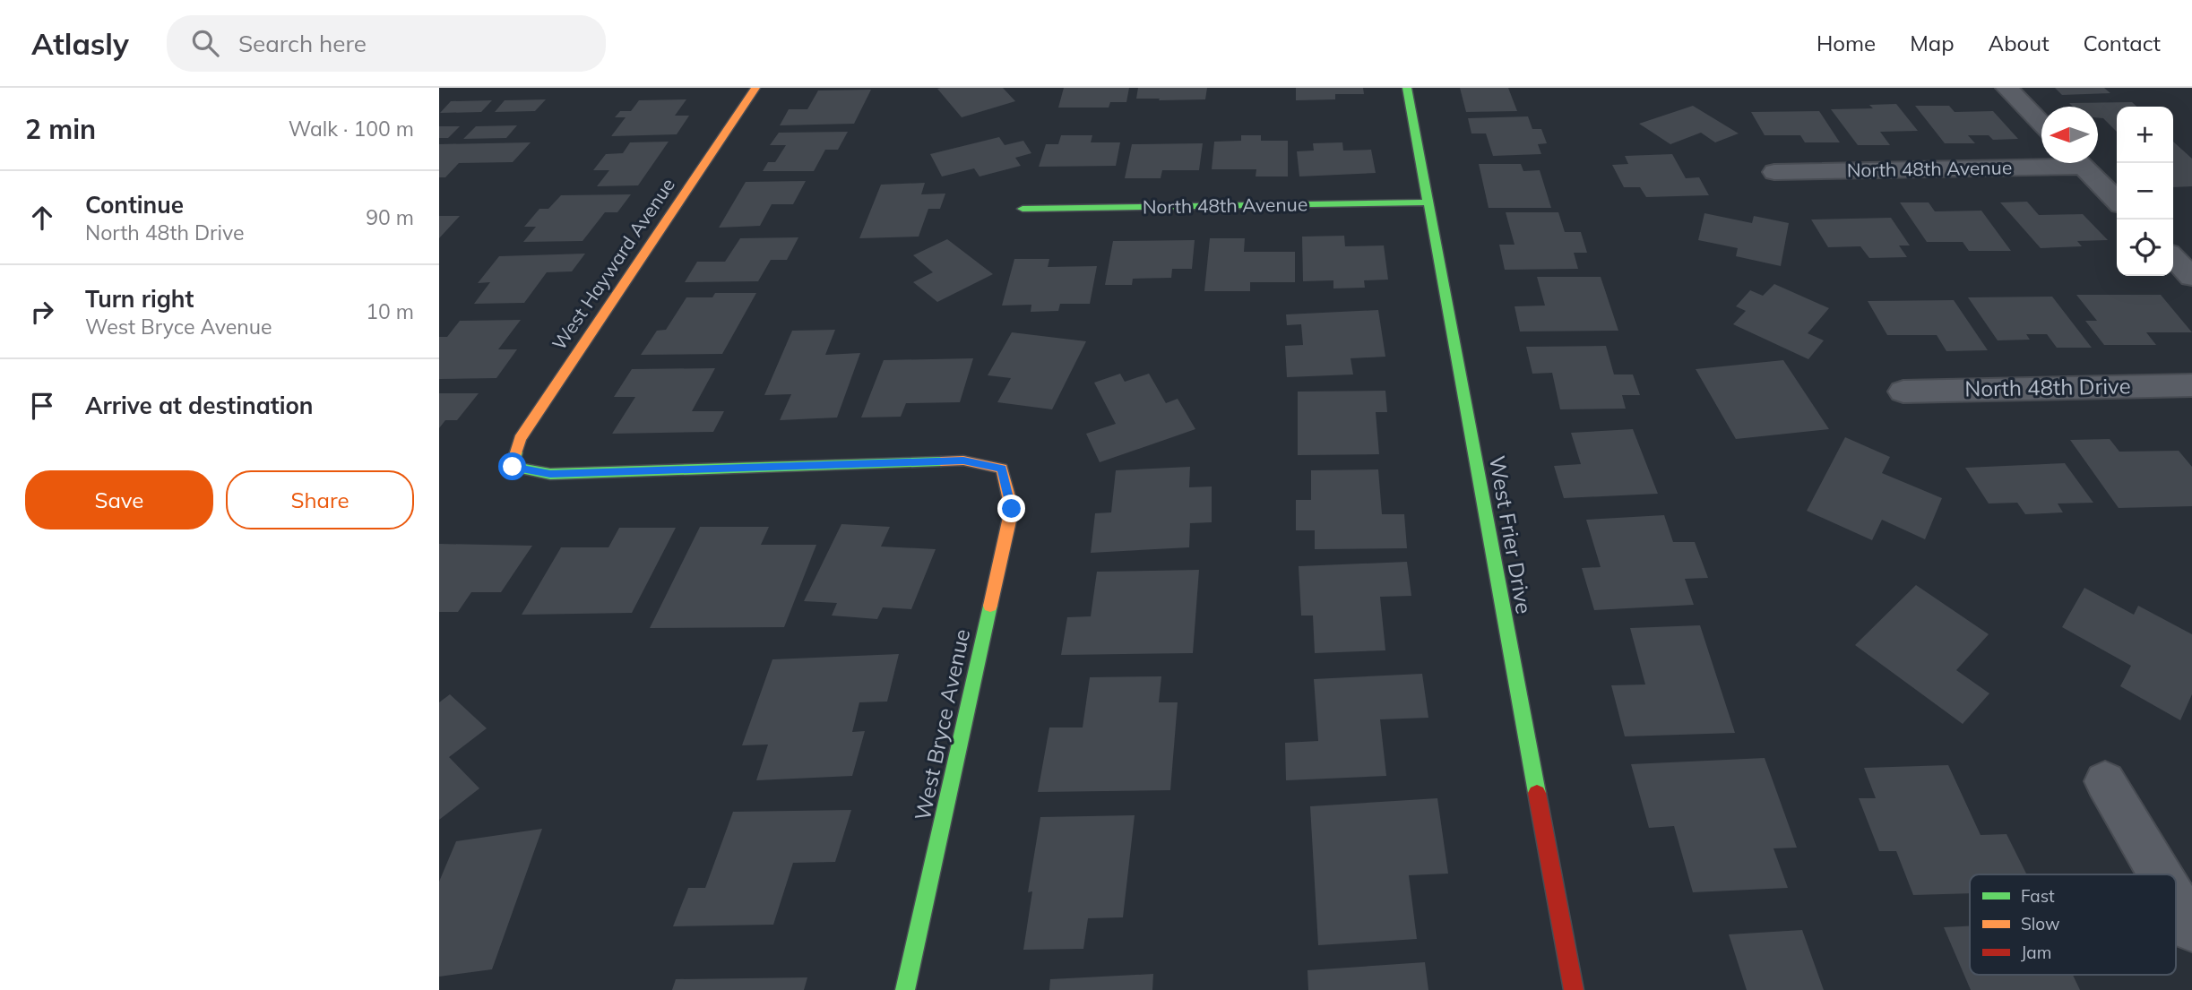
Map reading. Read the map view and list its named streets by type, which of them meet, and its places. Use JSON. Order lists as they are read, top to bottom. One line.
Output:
{"streets":{"street":["North 48th Avenue","West Hayward Avenue","North 48th Drive","West Frier Drive","West Bryce Avenue"]},"crossings":[["North 48th Avenue","West Frier Drive"],["West Hayward Avenue","West Bryce Avenue"]],"legend":["Fast","Slow","Jam"],"north":"left","page":{"header":"Atlasly","search":"Search here","nav":["Home","Map","About","Contact"],"heading":["2 min","Walk · 100 m"],"map_buttons":["+","−"],"list":[["Continue","North 48th Drive","90 m"],["Turn right","West Bryce Avenue","10 m"],"Arrive at destination"],"buttons":["Save","Share"]}}
